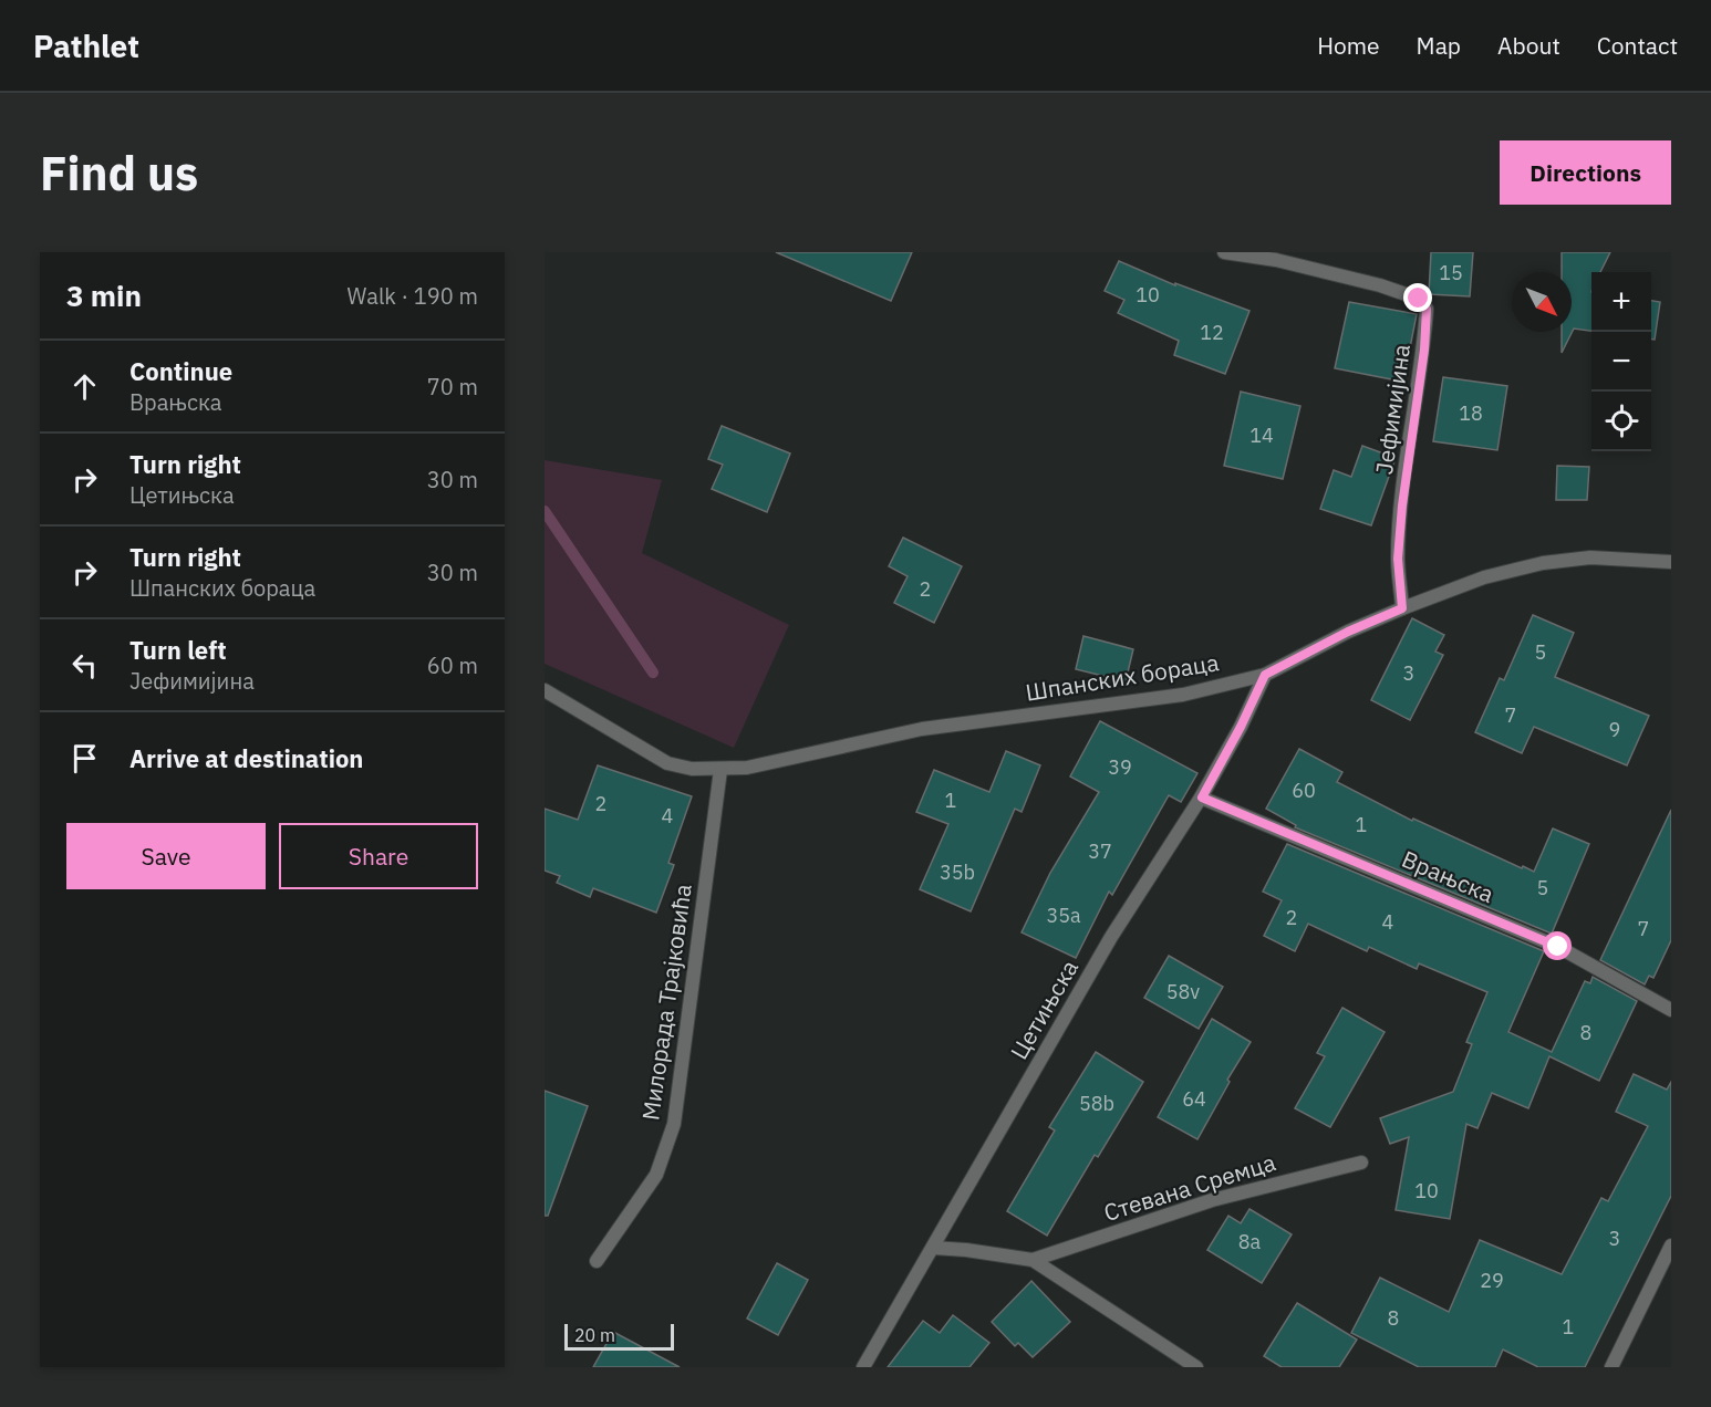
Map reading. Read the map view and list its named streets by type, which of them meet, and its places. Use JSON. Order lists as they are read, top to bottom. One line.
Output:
{"streets":{"street":["Јефимијина","Шпанских бораца","Врањска","Милорада Трајковића","Цетињска","Стевана Сремца"]},"crossings":[["Јефимијина","Шпанских бораца"],["Шпанских бораца","Милорада Трајковића"],["Шпанских бораца","Цетињска"],["Врањска","Цетињска"],["Цетињска","Стевана Сремца"]],"house_numbers":["15","10","12","18","14","2","5","3","7","9","39","60","1","2","4","1","37","35b","5","35a","2","4","7","58v","8","64","58b","10","3","8a","29","8","1"],"scale_bar":"20 m","north":"bottom right","page":{"header":"Pathlet","nav":["Home","Map","About","Contact"],"buttons":["Directions",["Save","Share"]],"title":"Find us","heading":["3 min","Walk · 190 m"],"map_buttons":["+","−"],"list":[["Continue","Врањска","70 m"],["Turn right","Цетињска","30 m"],["Turn right","Шпанских бораца","30 m"],["Turn left","Јефимијина","60 m"],"Arrive at destination"],"scale":"20 m"}}
